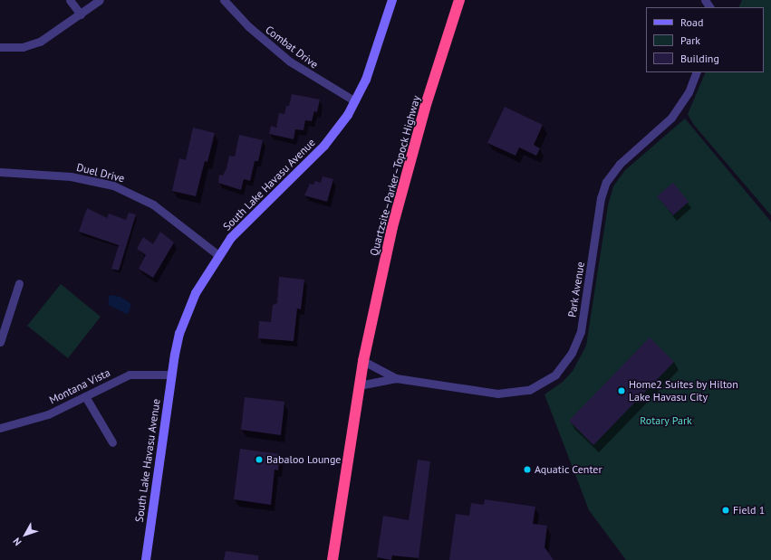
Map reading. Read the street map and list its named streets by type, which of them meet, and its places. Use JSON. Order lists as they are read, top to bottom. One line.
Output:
{"streets":{"highway":["Quartzsite–Parker–Topock Highway"],"main road":["South Lake Havasu Avenue"],"street":["Combat Drive","Duel Drive","Park Avenue","Montana Vista"]},"crossings":[["Combat Drive","South Lake Havasu Avenue"],["Duel Drive","South Lake Havasu Avenue"],["Quartzsite–Parker–Topock Highway","Park Avenue"],["South Lake Havasu Avenue","Montana Vista"]],"parks":["Rotary Park"],"places":["Home2 Suites by Hilton Lake Havasu City","Babaloo Lounge","Aquatic Center","Field 1"],"legend":["Road","Park","Building"],"north":"bottom left"}
